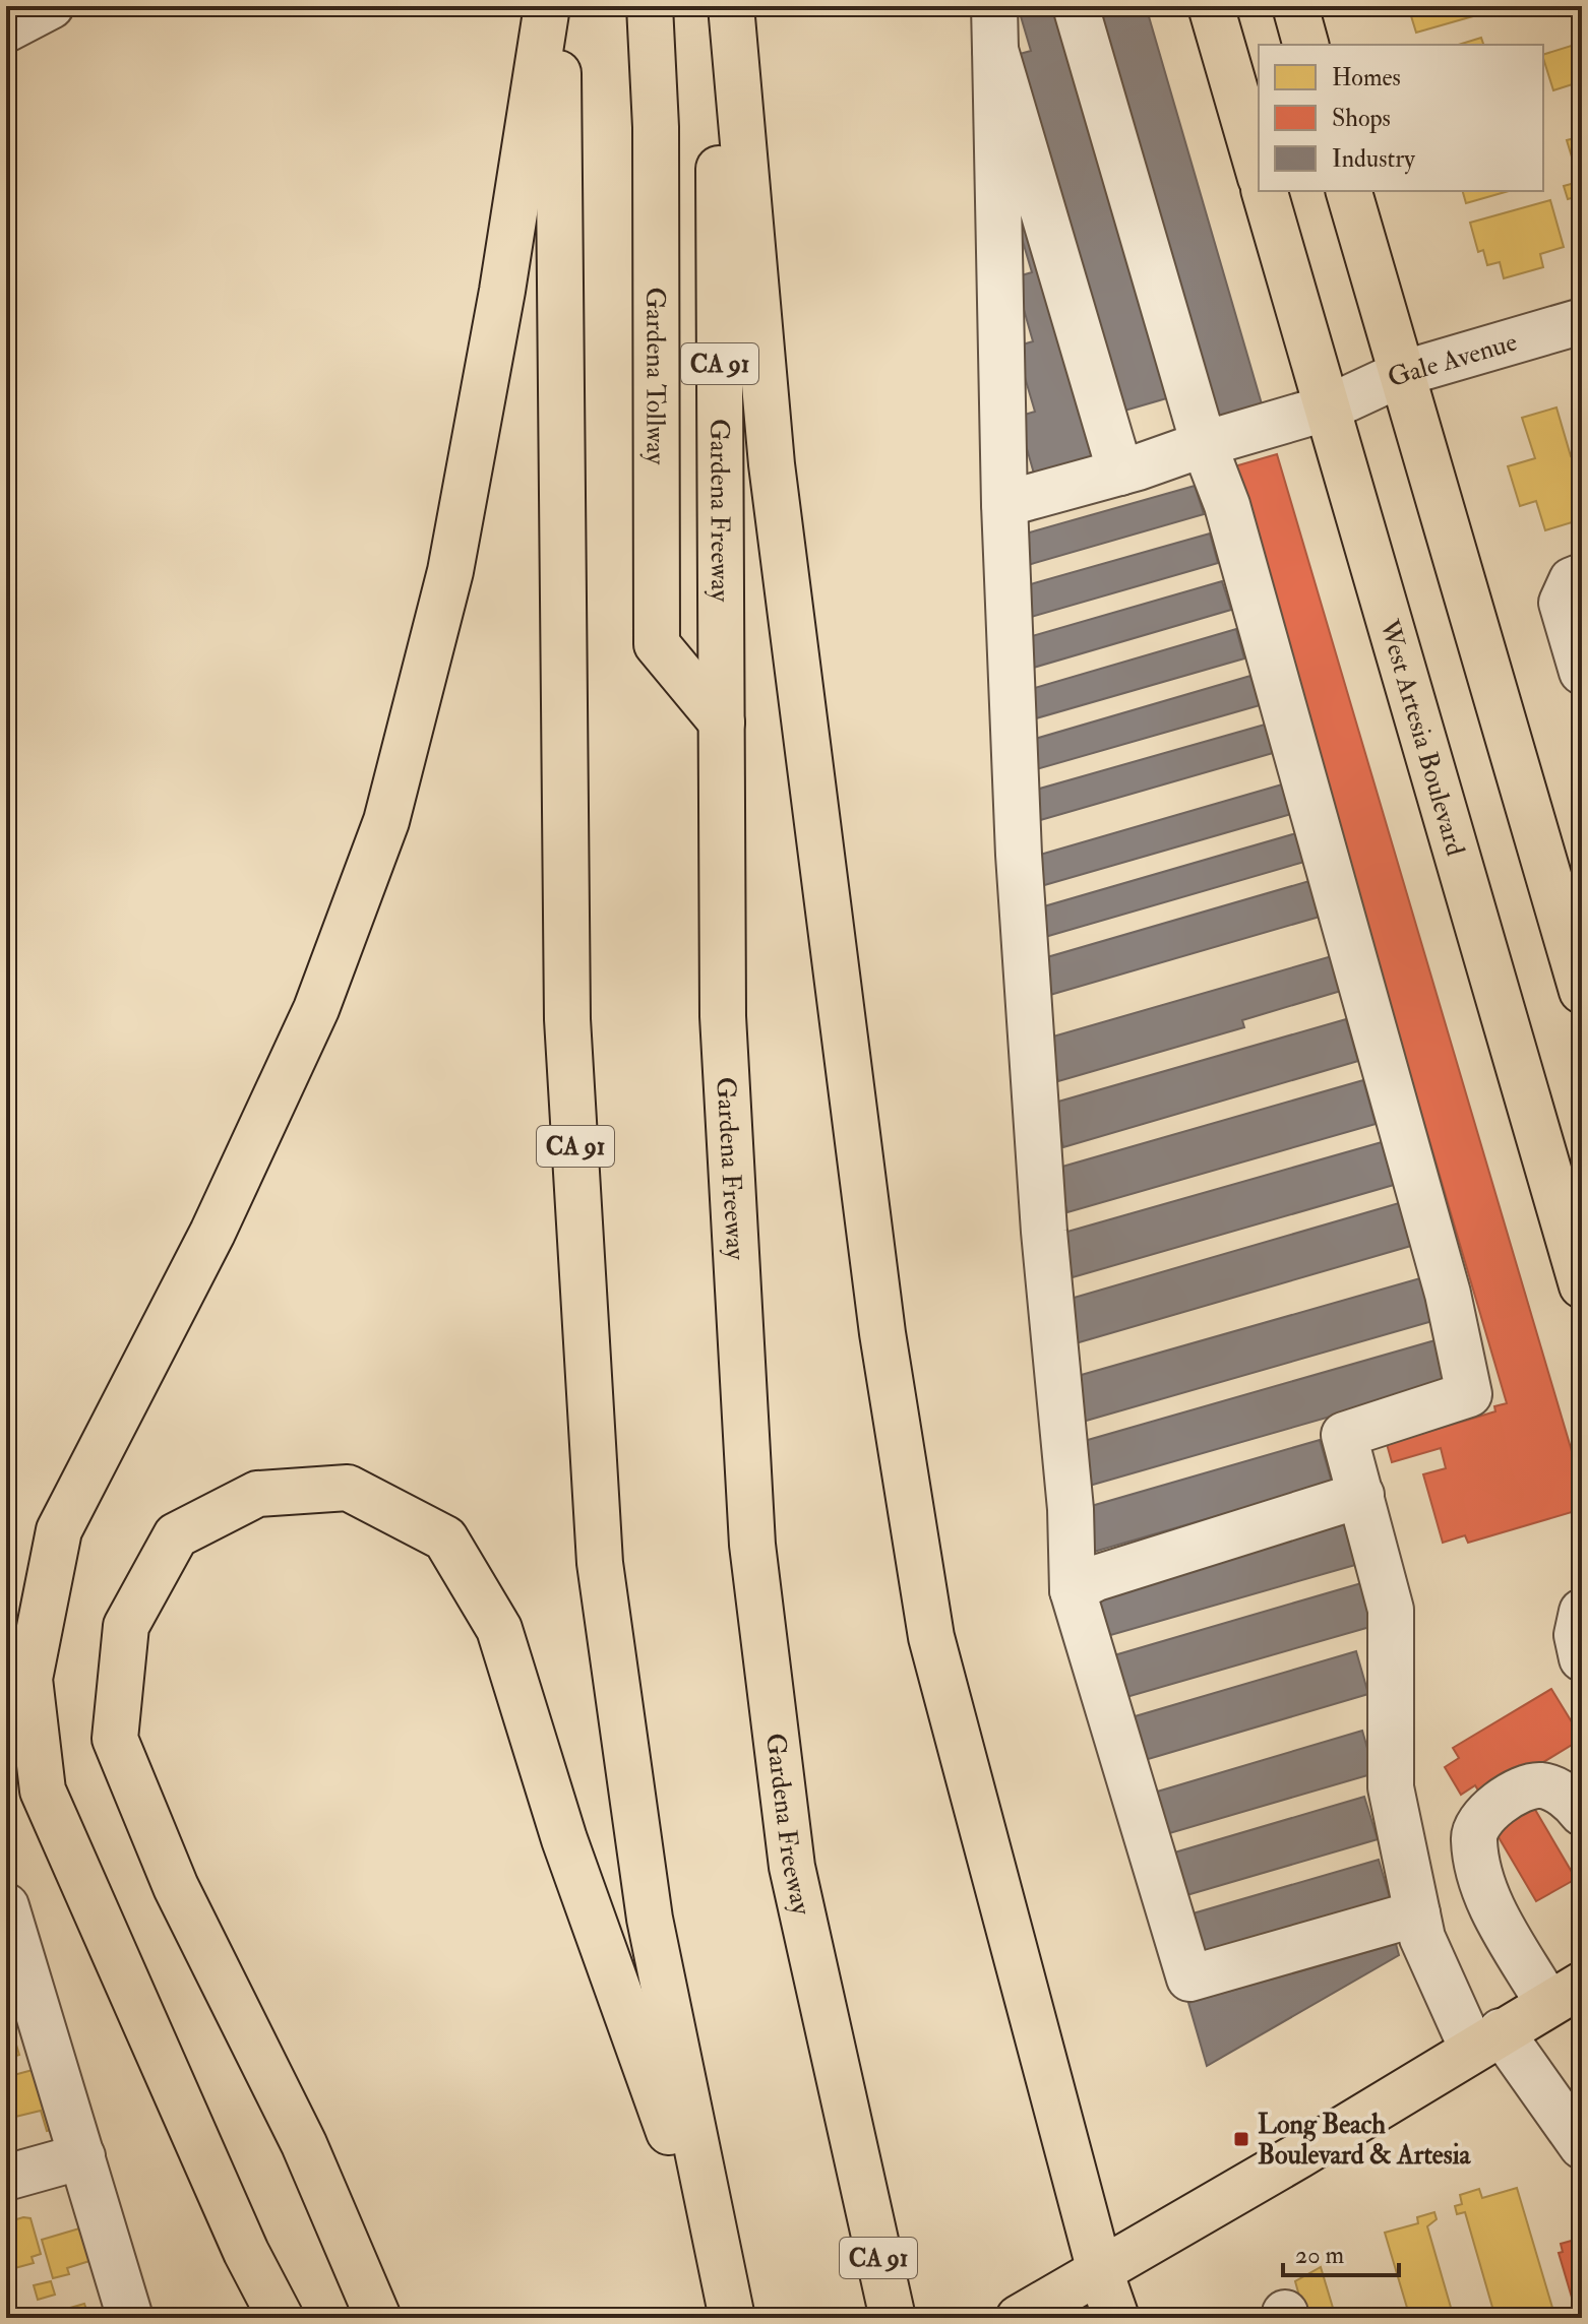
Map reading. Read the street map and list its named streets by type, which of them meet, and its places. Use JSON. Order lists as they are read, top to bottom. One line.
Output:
{"streets":{"main road":["CA 91","Gardena Tollway","Gardena Freeway","West Artesia Boulevard"],"street":["Gale Avenue"]},"crossings":[["Gale Avenue","West Artesia Boulevard"],["Gardena Tollway","Gardena Freeway"]],"places":{"transit":["Long Beach Boulevard & Artesia"]},"legend":["Homes","Shops","Industry"],"scale_bar":"20 m"}
